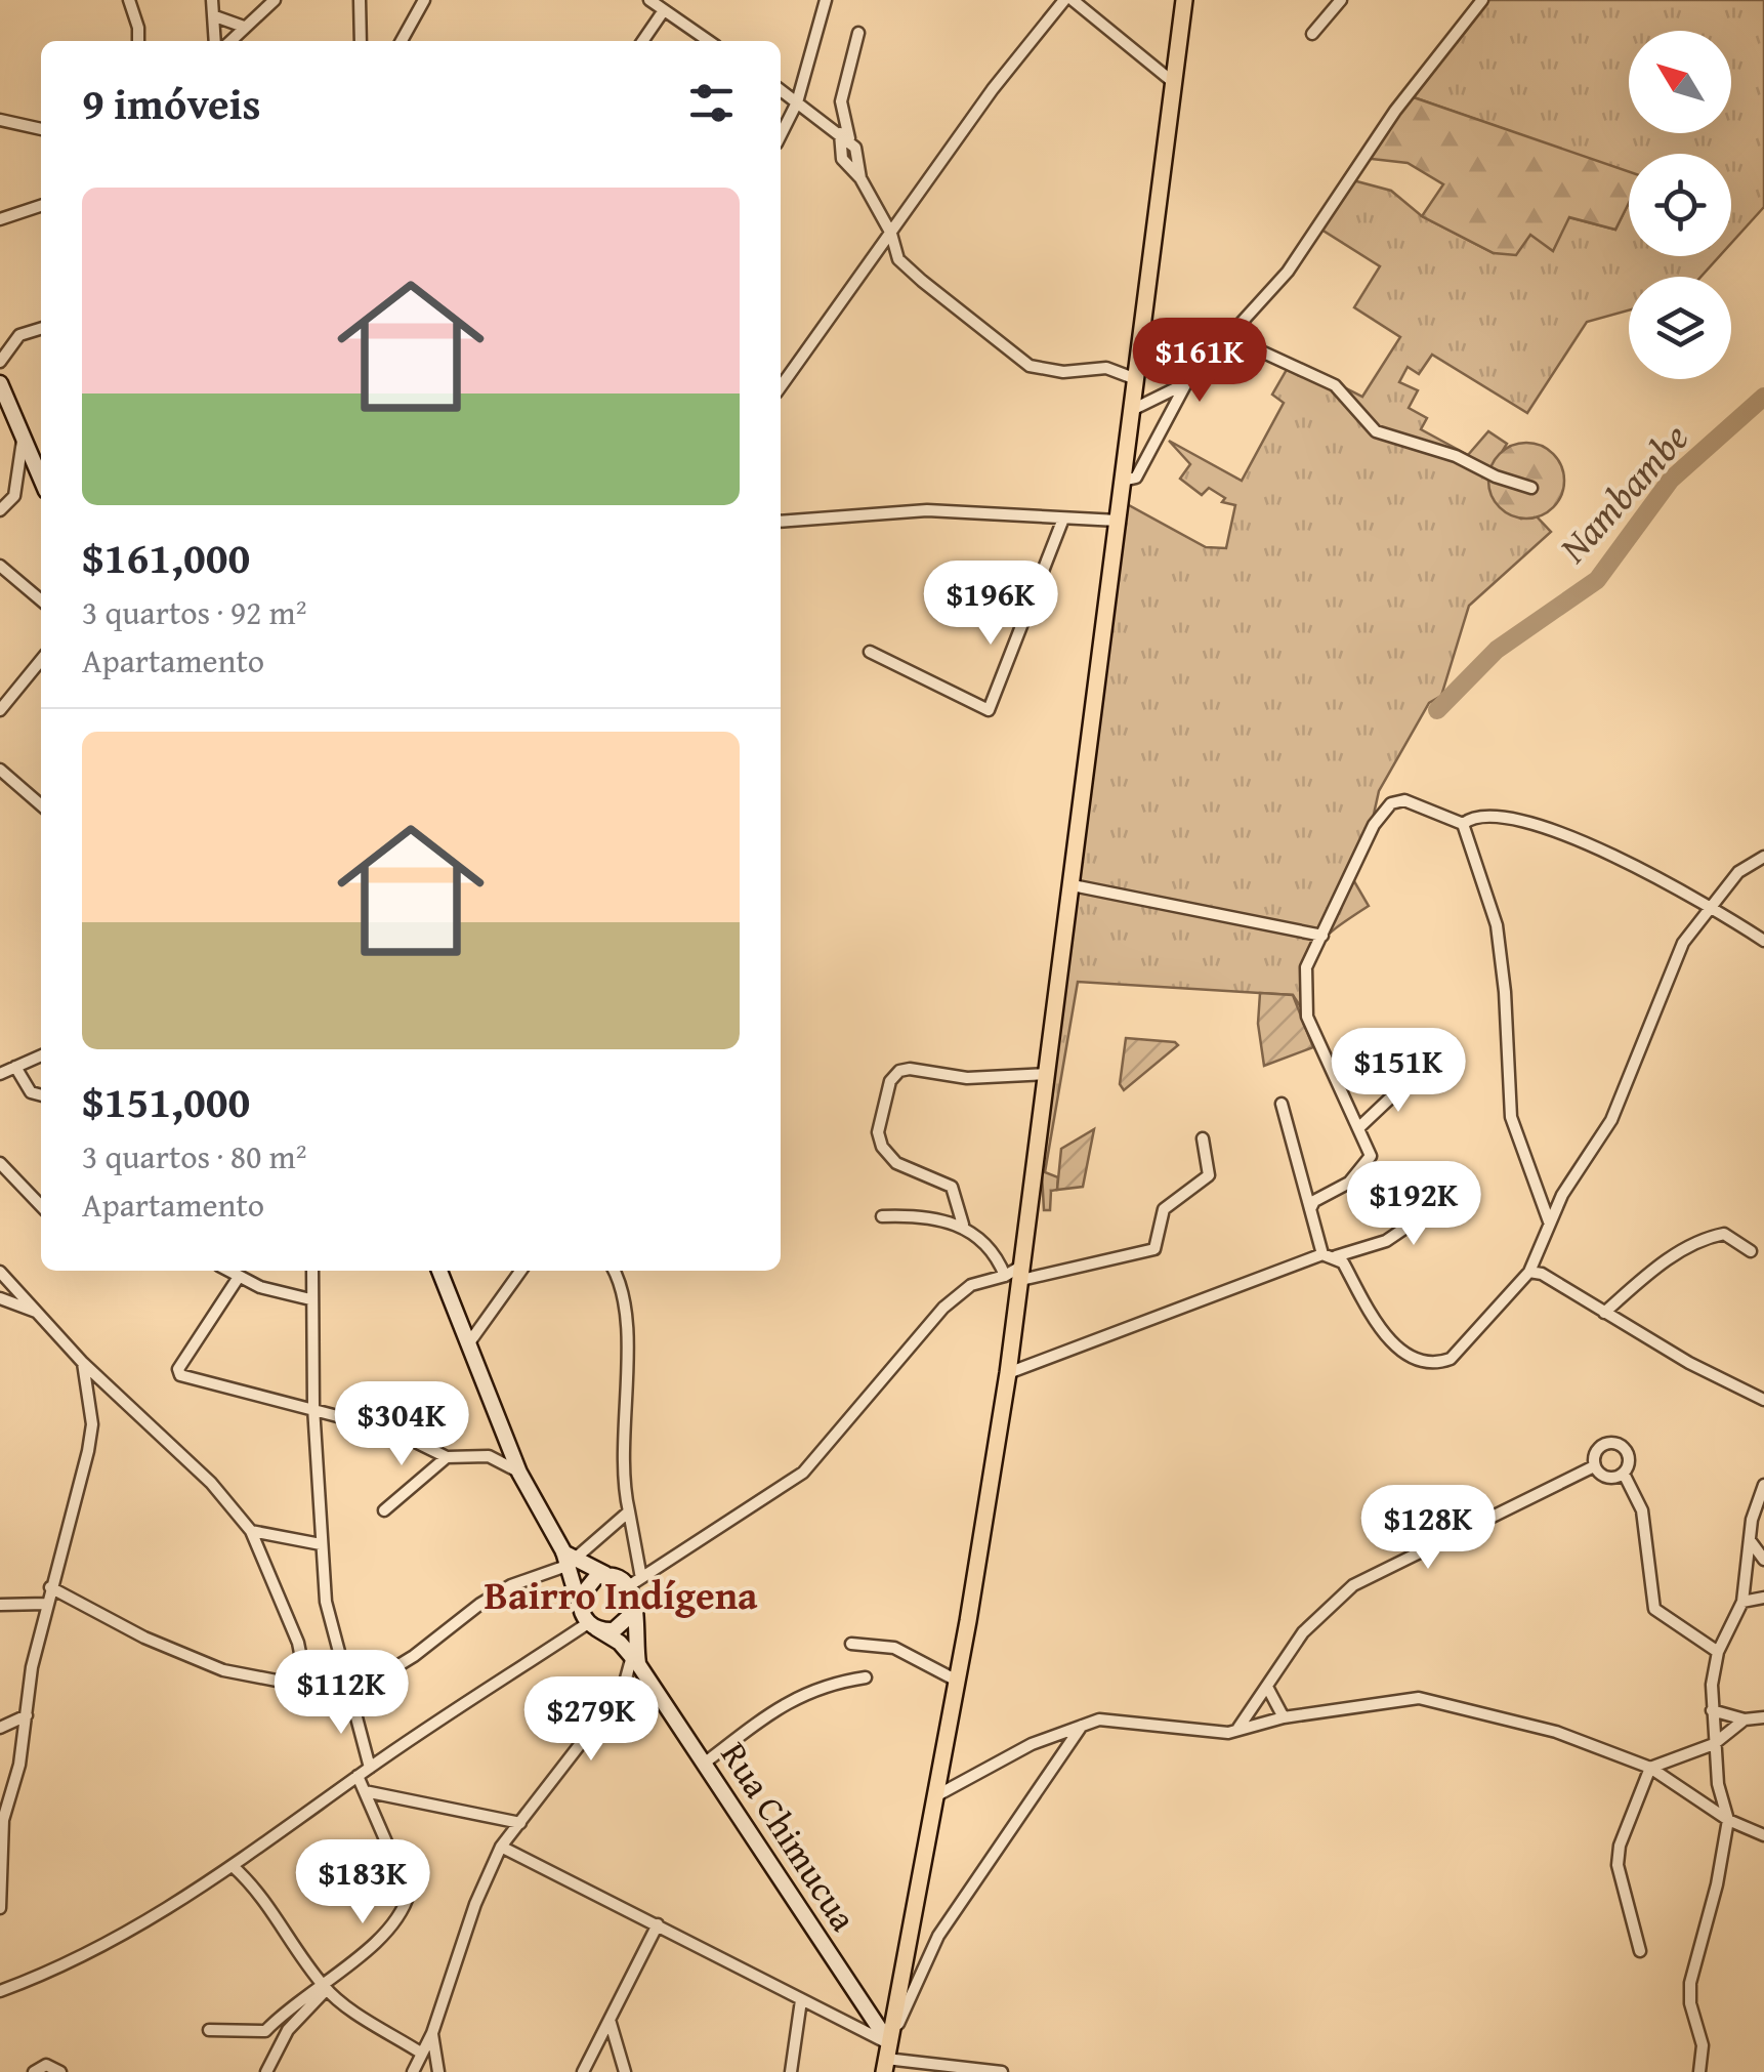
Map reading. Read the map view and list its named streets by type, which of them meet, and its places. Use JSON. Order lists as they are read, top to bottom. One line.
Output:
{"streets":{"street":["Rua Chimucua"]},"districts":["Bairro Indígena"],"water":["Nambambe"],"north":"top left","page":{"heading":"9 imóveis","list":[{"name":"$161,000","note":"3 quartos · 92 m² · Apartamento"},{"name":"$151,000","note":"3 quartos · 80 m² · Apartamento"}],"price":["$161K","$196K","$151K","$192K","$304K","$128K","$112K","$279K","$183K"]}}
